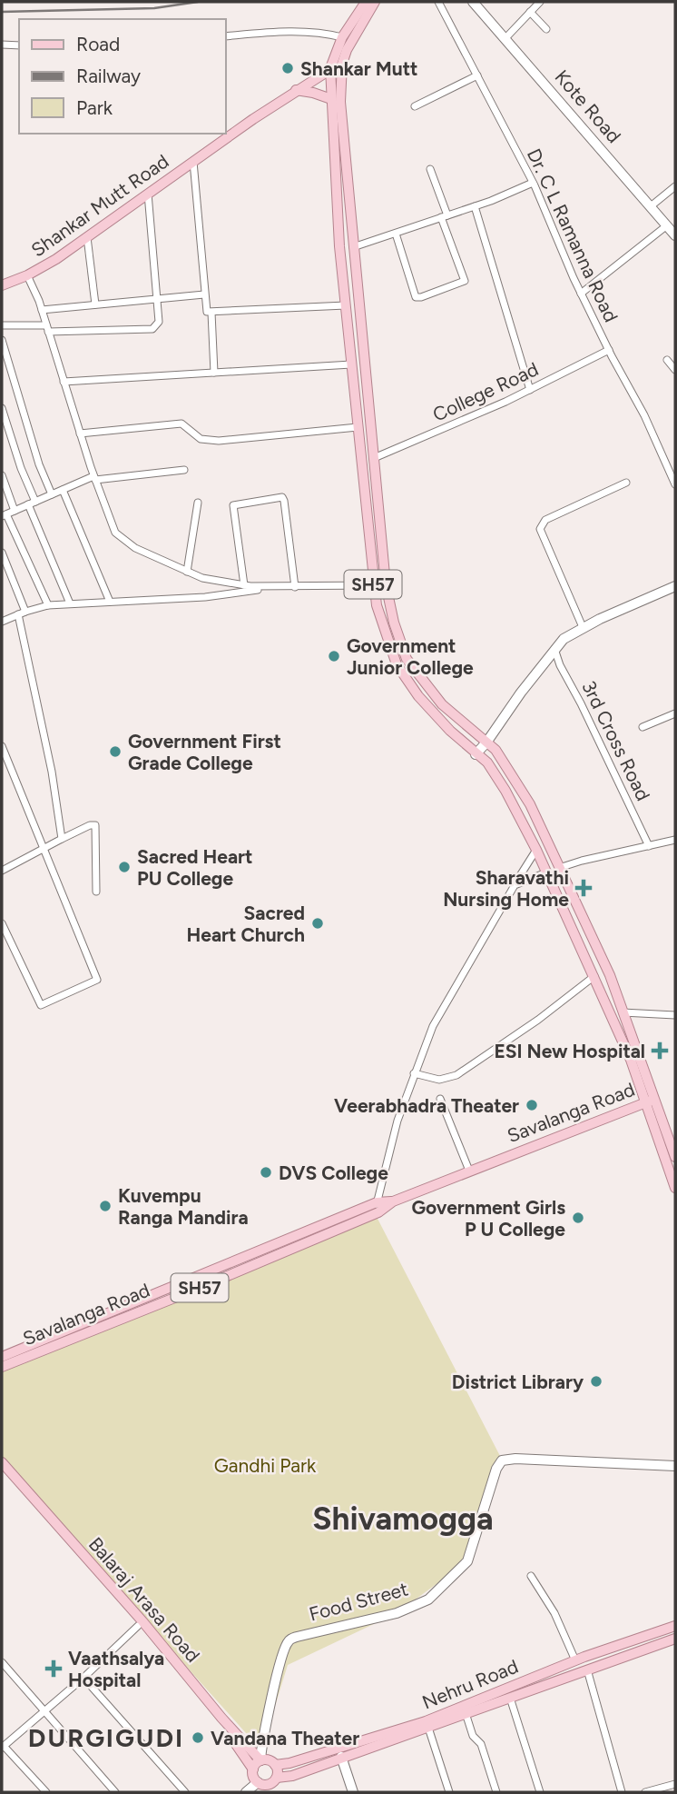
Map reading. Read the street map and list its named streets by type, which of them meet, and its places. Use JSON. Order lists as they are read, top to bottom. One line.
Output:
{"streets":{"main road":["Shankar Mutt Road","SH57","Savalanga Road","Balaraj Arasa Road","Nehru Road"],"street":["Kote Road","Dr. C L Ramanna Road","College Road","3rd Cross Road","Food Street"]},"crossings":[["Shankar Mutt Road","SH57"],["Dr. C L Ramanna Road","College Road"],["College Road","SH57"],["SH57","Savalanga Road"],["Balaraj Arasa Road","Food Street"],["Balaraj Arasa Road","Nehru Road"],["Food Street","Nehru Road"]],"districts":["Shivamogga","DURGIGUDI"],"parks":["Gandhi Park"],"places":{"other":["Shankar Mutt","Government Junior College","Government First Grade College","Sacred Heart PU College","Sacred Heart Church","Veerabhadra Theater","DVS College","Kuvempu Ranga Mandira","Government Girls P U College","District Library","Vandana Theater"],"health":["Sharavathi Nursing Home","ESI New Hospital","Vaathsalya Hospital"]},"legend":["Road","Railway","Park"]}
